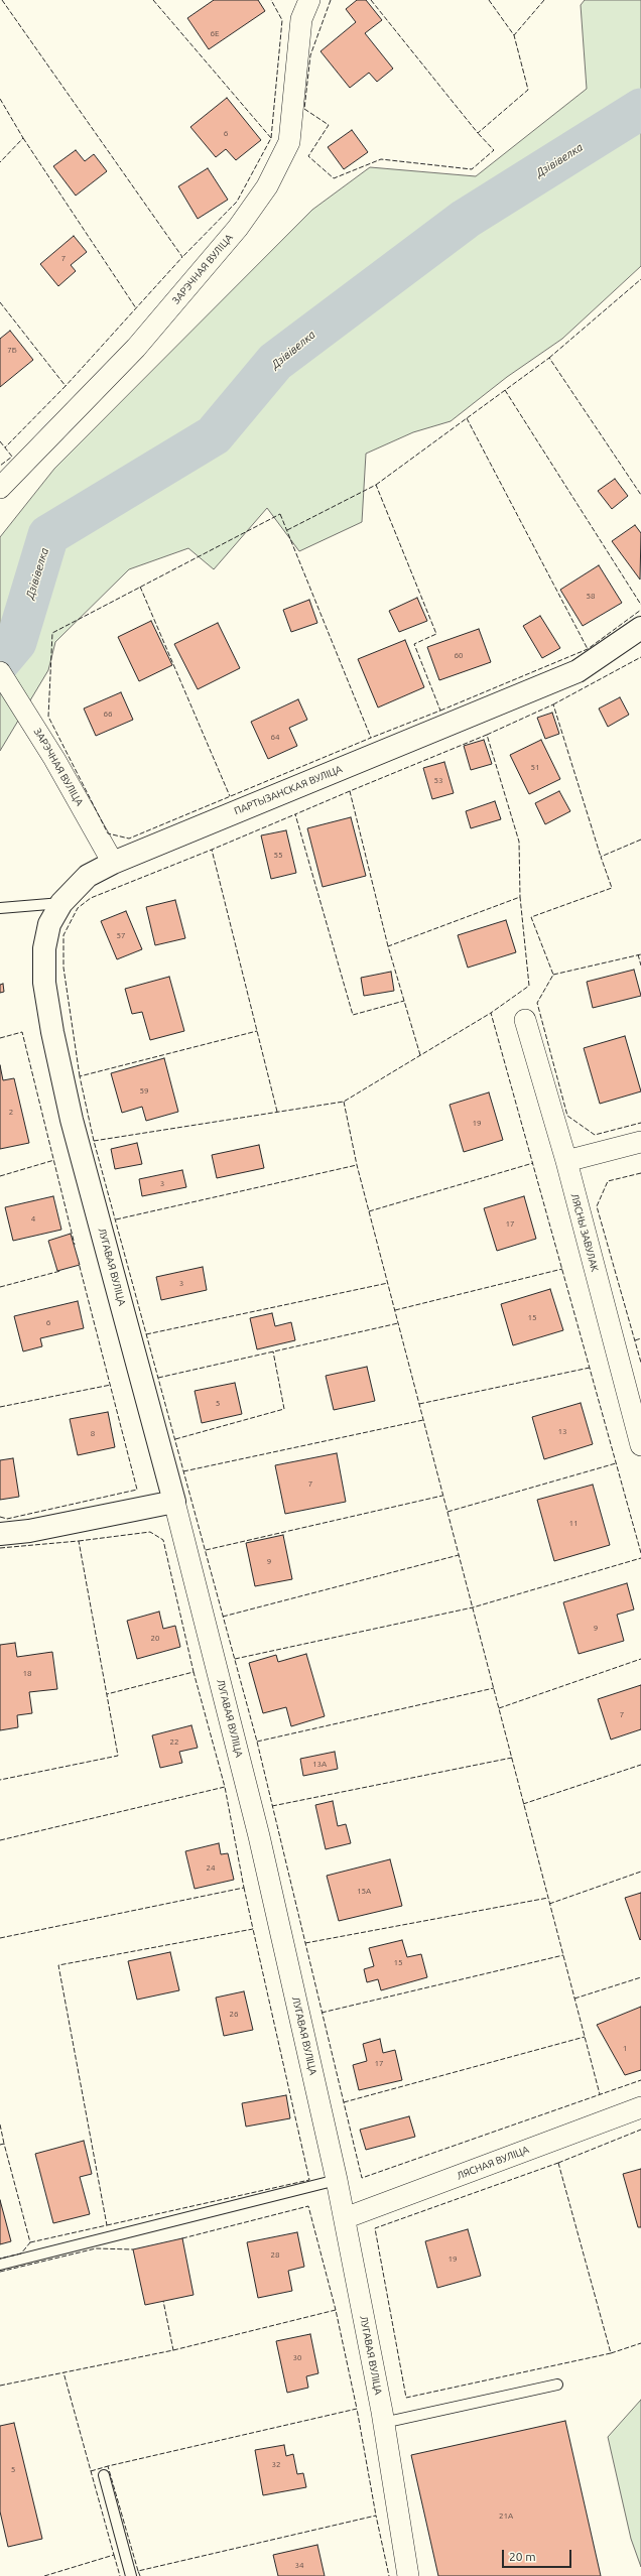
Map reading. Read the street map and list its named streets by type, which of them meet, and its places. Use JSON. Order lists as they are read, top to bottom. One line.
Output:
{"streets":{"street":["ЗАРЭЧНАЯ ВУЛІЦА","ПАРТЫЗАНСКАЯ ВУЛІЦА","ЛЯСНЫ ЗАВУЛАК","ЛУГАВАЯ ВУЛІЦА","ЛЯСНАЯ ВУЛІЦА"]},"crossings":[["ЗАРЭЧНАЯ ВУЛІЦА","ПАРТЫЗАНСКАЯ ВУЛІЦА"],["ПАРТЫЗАНСКАЯ ВУЛІЦА","ЛУГАВАЯ ВУЛІЦА"],["ЛУГАВАЯ ВУЛІЦА","ЛЯСНАЯ ВУЛІЦА"]],"water":["Дзівівелка"],"house_numbers":["6Е","6","7","7Б","58","60","66","64","51","53","55","57","59","2","19","3","4","17","3","15","6","5","13","8","7","11","9","9","20","18","7","22","13А","24","15А","15","26","1","17","28","19","30","32","5","21А","34"],"scale_bar":"20 m"}
